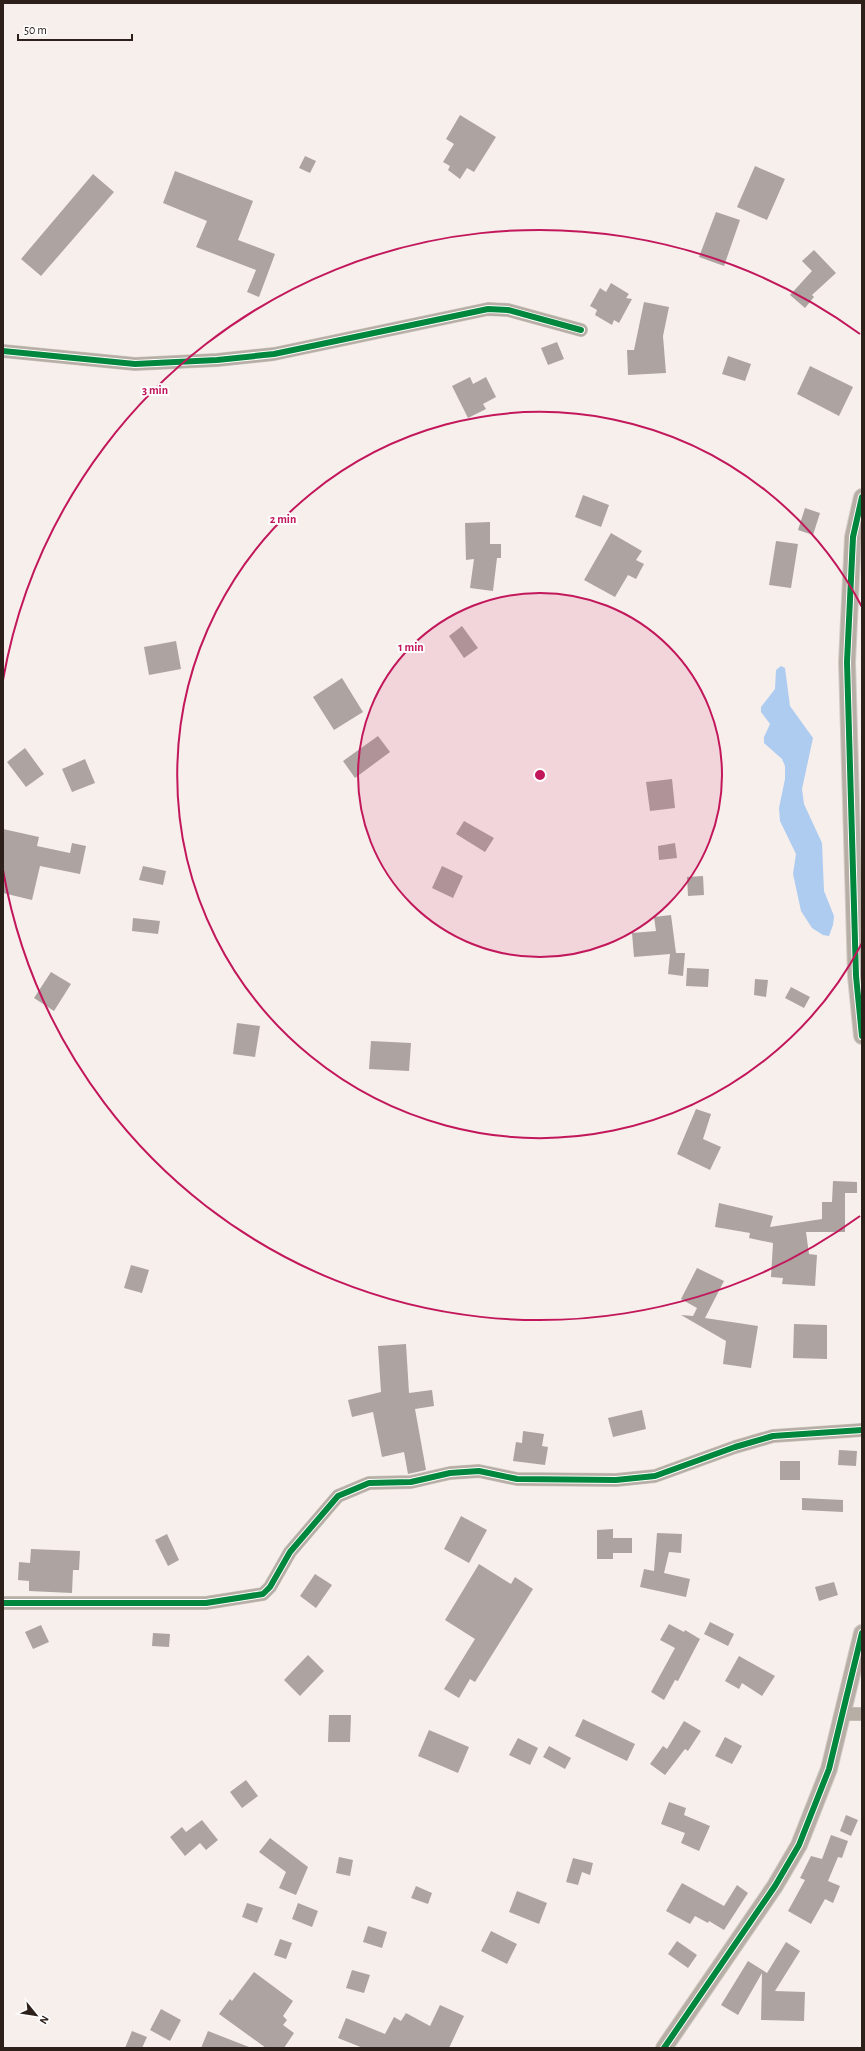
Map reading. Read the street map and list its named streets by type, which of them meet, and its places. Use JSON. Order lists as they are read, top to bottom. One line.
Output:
{"scale_bar":"50 m","north":"bottom right","rings":["3 min","2 min","1 min"]}
